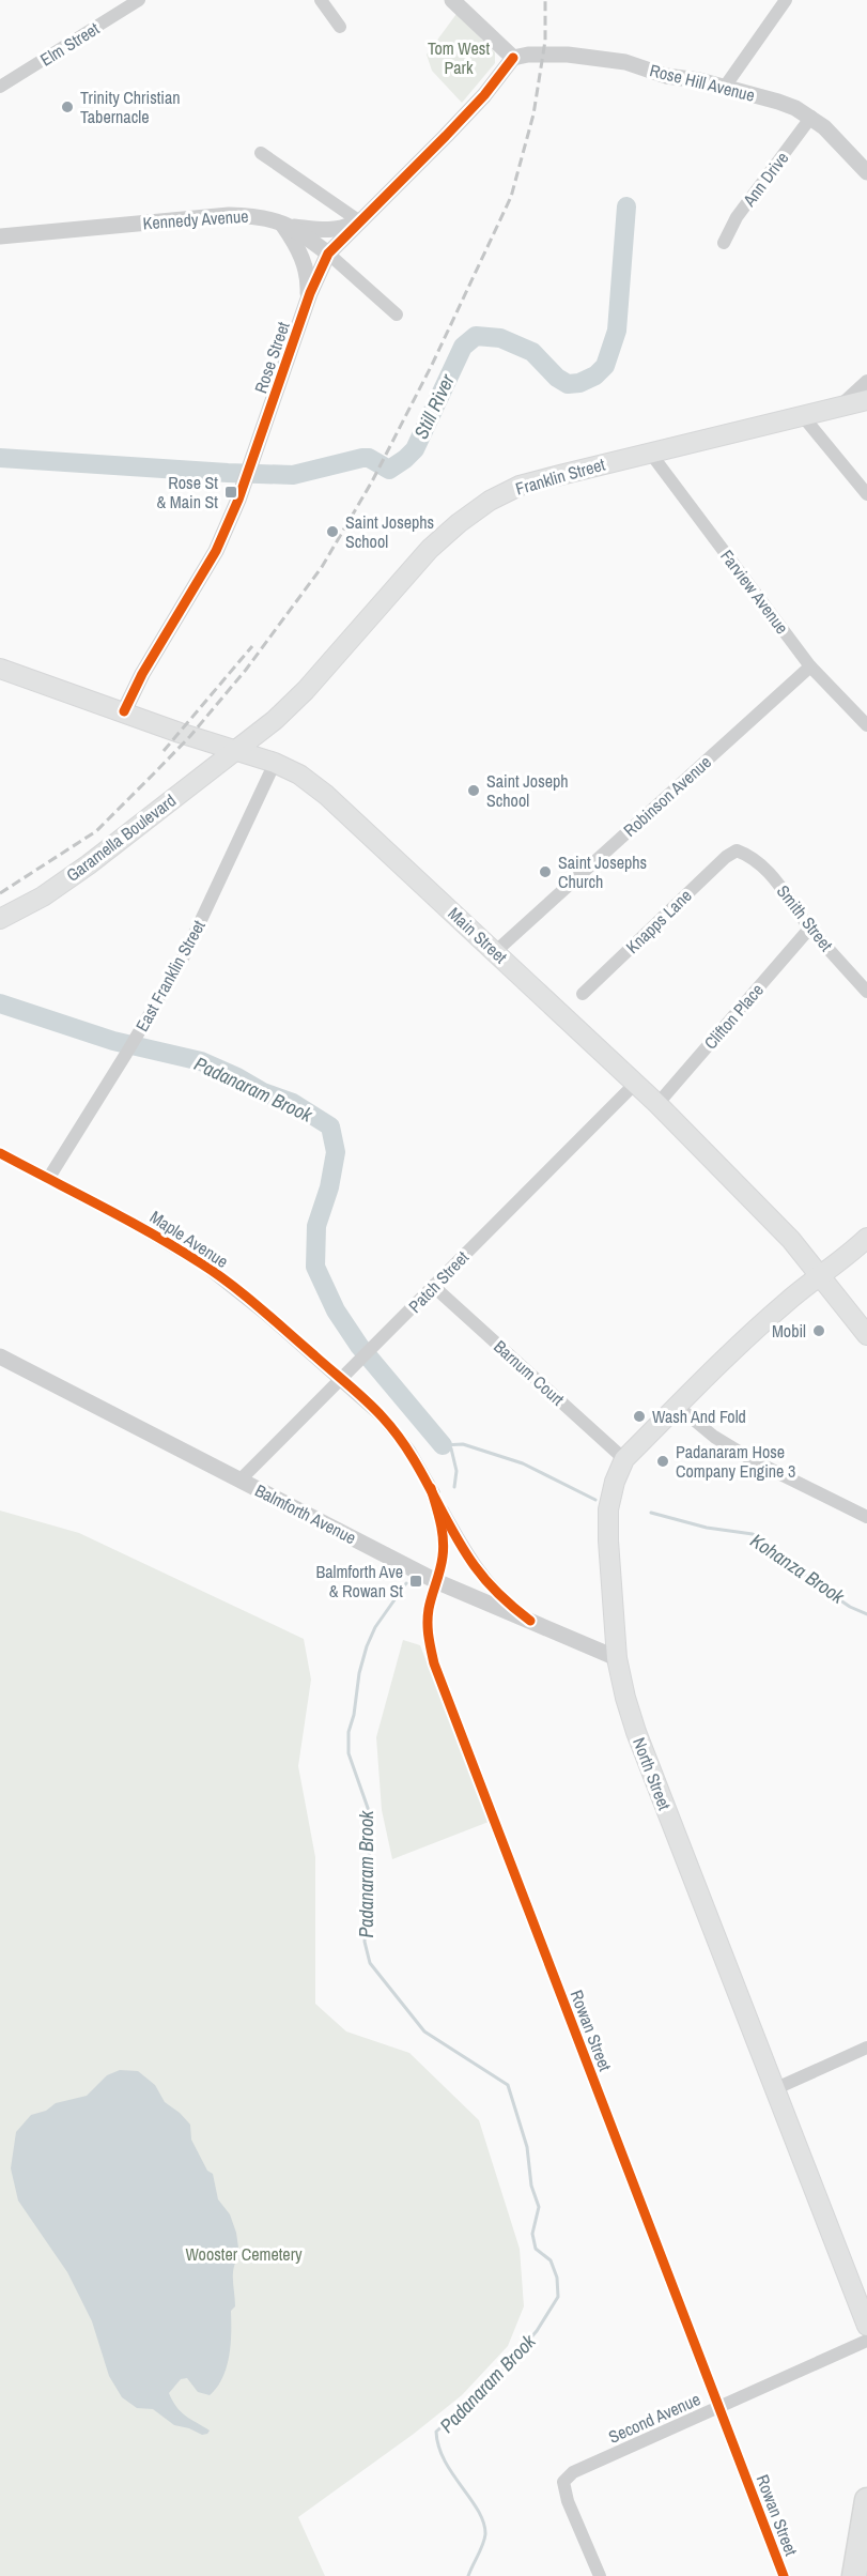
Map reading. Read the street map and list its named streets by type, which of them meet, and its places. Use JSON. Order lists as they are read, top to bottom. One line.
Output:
{"streets":{"main road":["Franklin Street","Garamella Boulevard","Main Street","North Street"],"street":["Elm Street","Rose Hill Avenue","Ann Drive","Kennedy Avenue","Rose Street","Farview Avenue","Robinson Avenue","Smith Street","Knapps Lane","East Franklin Street","Clifton Place","Maple Avenue","Patch Street","Barnum Court","Balmforth Avenue","Rowan Street","Second Avenue"]},"crossings":[["Rose Hill Avenue","Ann Drive"],["Rose Hill Avenue","Rose Street"],["Kennedy Avenue","Rose Street"],["Rose Street","Main Street"],["Franklin Street","Farview Avenue"],["Franklin Street","Garamella Boulevard"],["Franklin Street","Main Street"],["Farview Avenue","Robinson Avenue"],["Robinson Avenue","Main Street"],["Garamella Boulevard","Main Street"],["Smith Street","Knapps Lane"],["Smith Street","Clifton Place"],["Main Street","East Franklin Street"],["Main Street","Clifton Place"],["Main Street","Patch Street"],["Main Street","North Street"],["East Franklin Street","Maple Avenue"],["Maple Avenue","Patch Street"],["Maple Avenue","Rowan Street"],["Patch Street","Barnum Court"],["Patch Street","Balmforth Avenue"],["Patch Street","Rowan Street"],["Barnum Court","North Street"],["Balmforth Avenue","North Street"],["Balmforth Avenue","Rowan Street"],["Rowan Street","Second Avenue"]],"water":["Still River","Padanaram Brook","Kohanza Brook"],"parks":["Tom West Park","Wooster Cemetery"],"places":{"other":["Trinity Christian Tabernacle","Saint Josephs School","Saint Joseph School","Saint Josephs Church","Mobil","Wash And Fold","Padanaram Hose Company Engine 3"],"transit":["Rose St & Main St","Balmforth Ave & Rowan St"]}}
